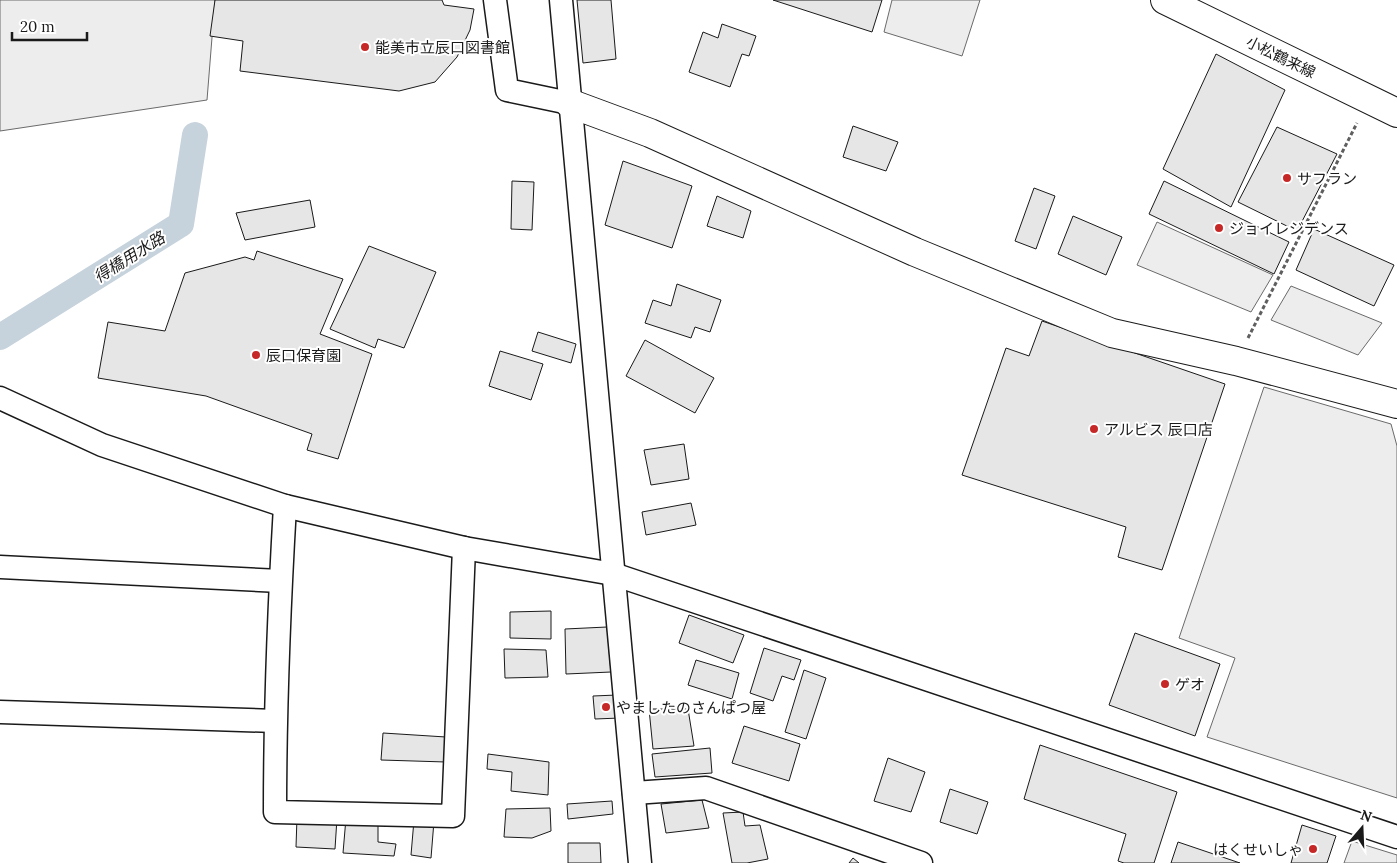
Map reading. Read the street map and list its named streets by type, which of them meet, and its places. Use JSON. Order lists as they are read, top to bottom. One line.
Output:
{"streets":{"street":["小松鶴来線"]},"water":["得橋用水路"],"places":["能美市立辰口図書館","サフラン","ジョイレジデンス","辰口保育園","アルビス 辰口店","ゲオ","やましたのさんぱつ屋","はくせいしゃ"],"scale_bar":"20 m","north":"top"}
